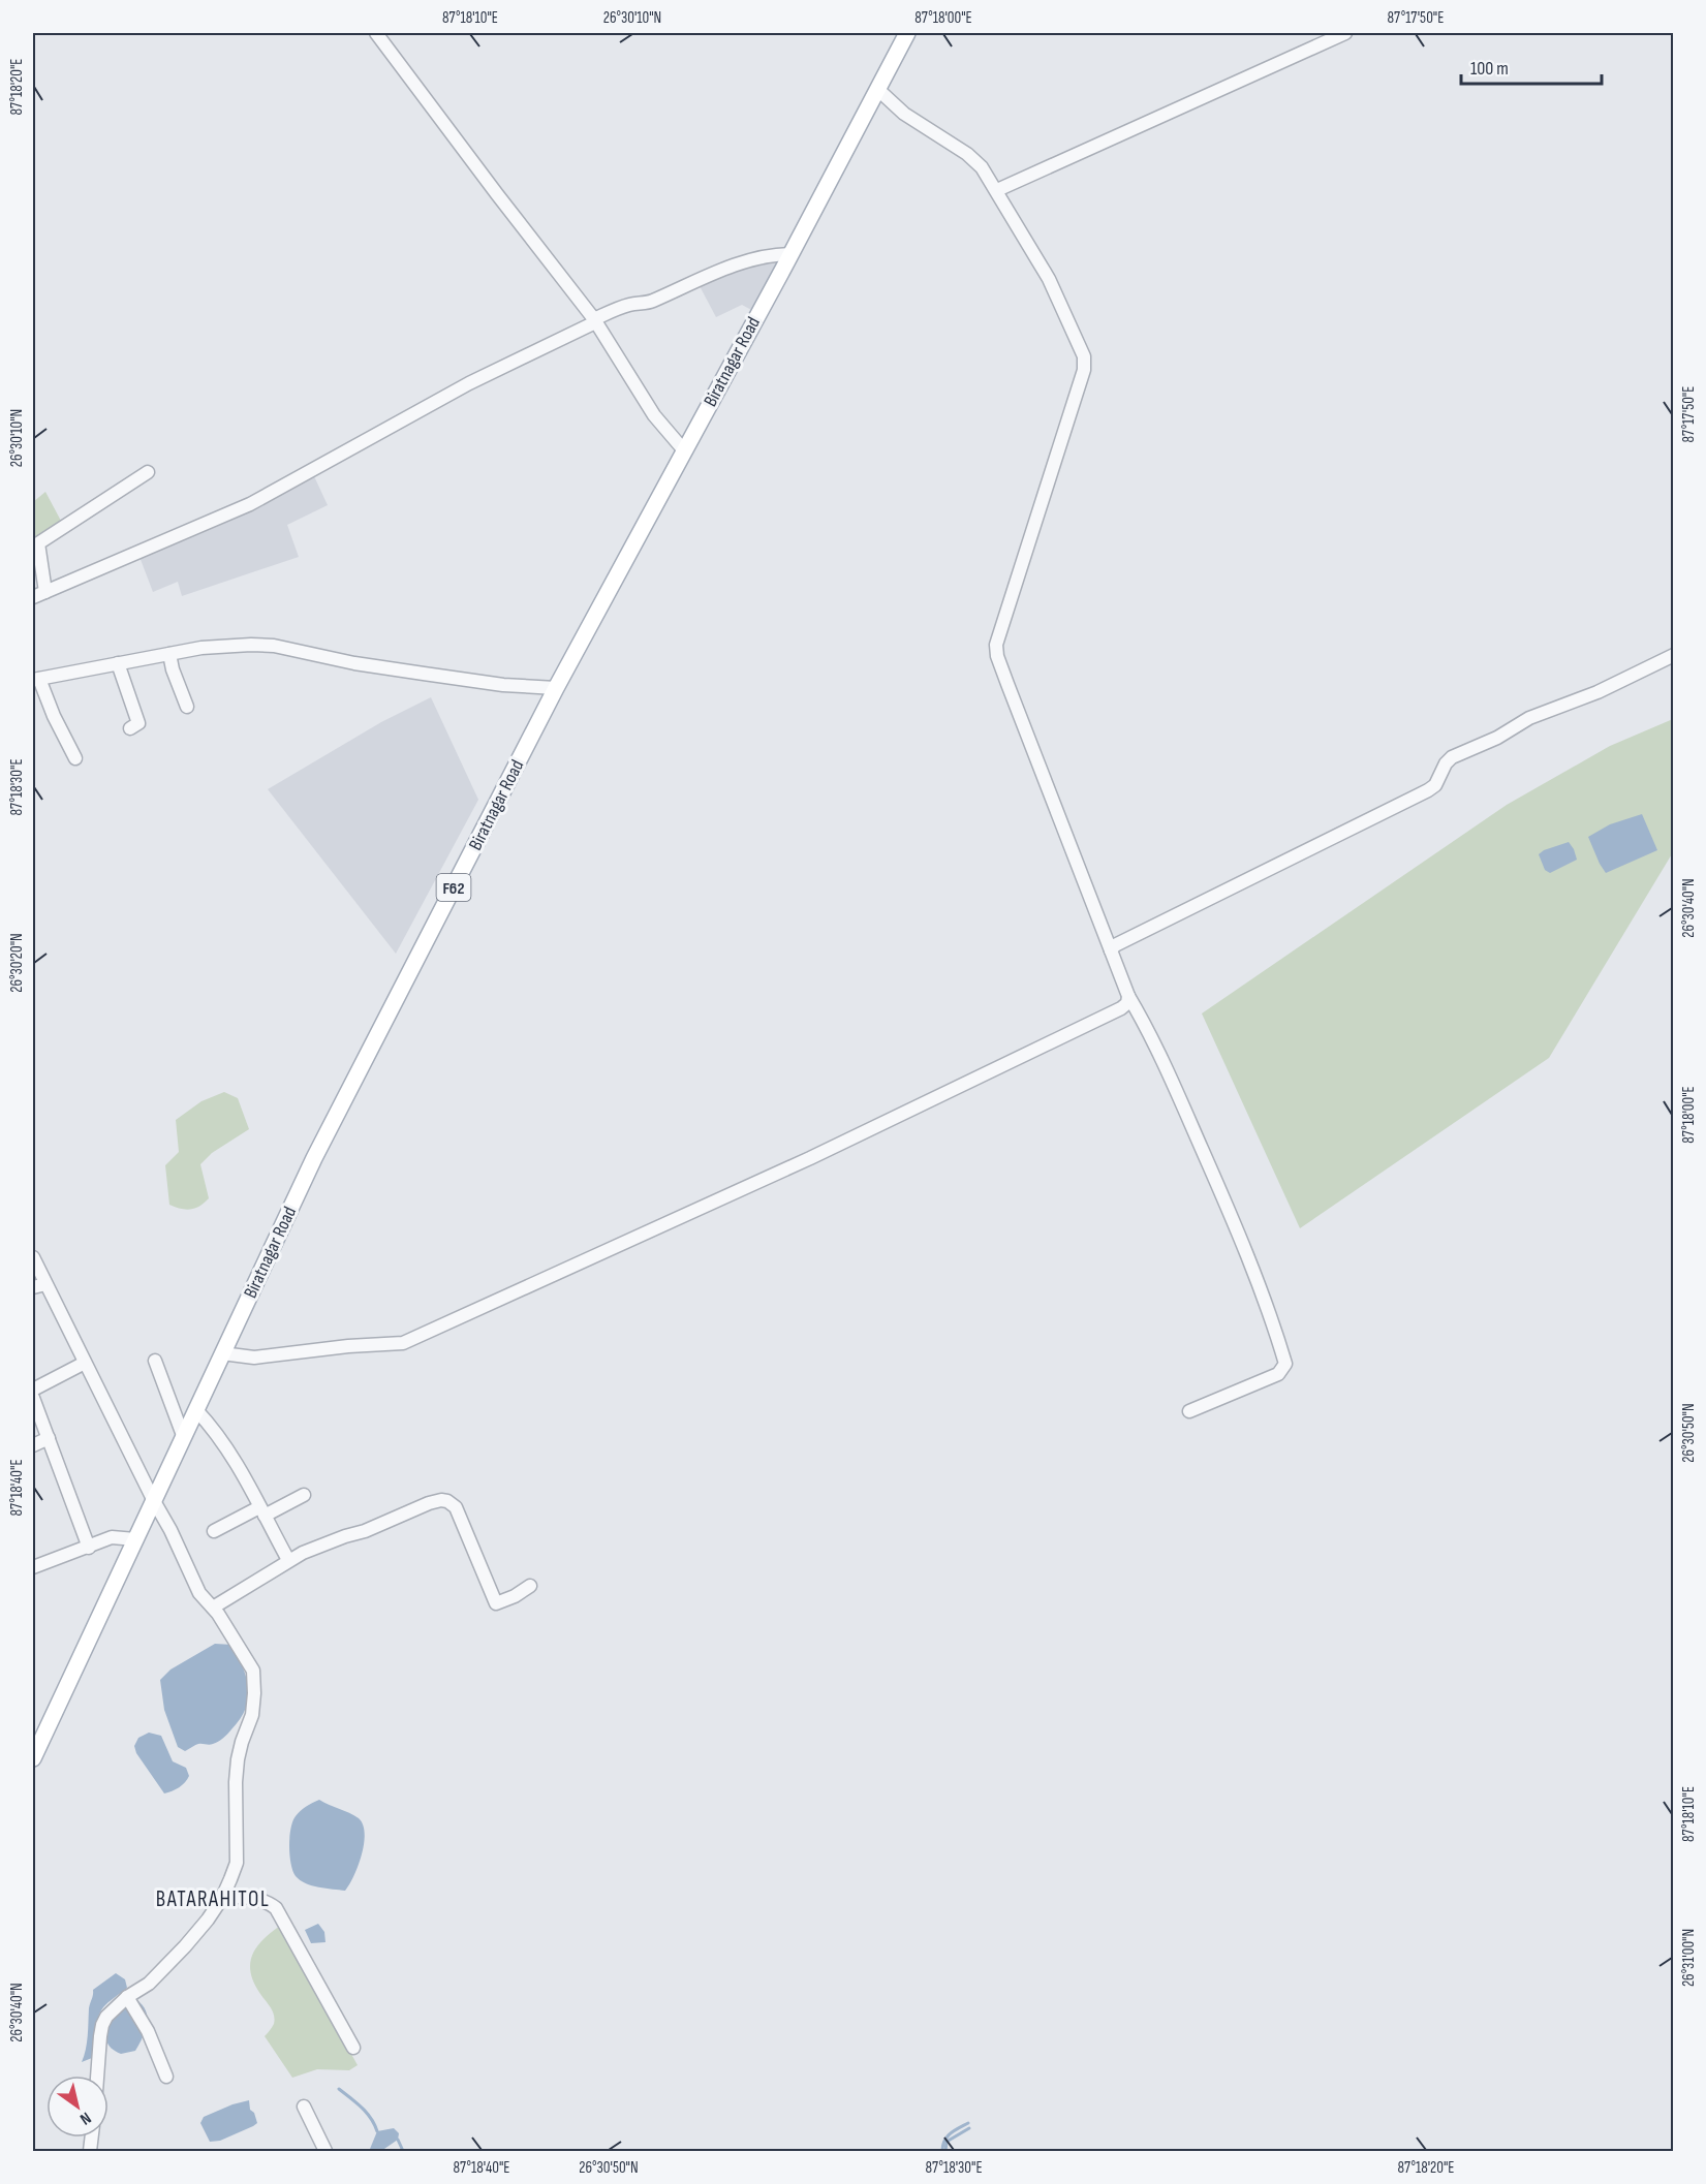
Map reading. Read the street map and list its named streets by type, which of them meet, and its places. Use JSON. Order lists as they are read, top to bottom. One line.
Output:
{"streets":{"main road":["Biratnagar Road","F62"]},"districts":["BATARAHITOL"],"scale_bar":"100 m","north":"bottom right","coordinates":["87°18'10\"E","26°30'10\"N","87°18'00\"E","87°17'50\"E","87°18'20\"E","87°18'30\"E","26°30'40\"N","26°30'20\"N","26°30'50\"N","87°18'40\"E","26°31'00\"N"]}
